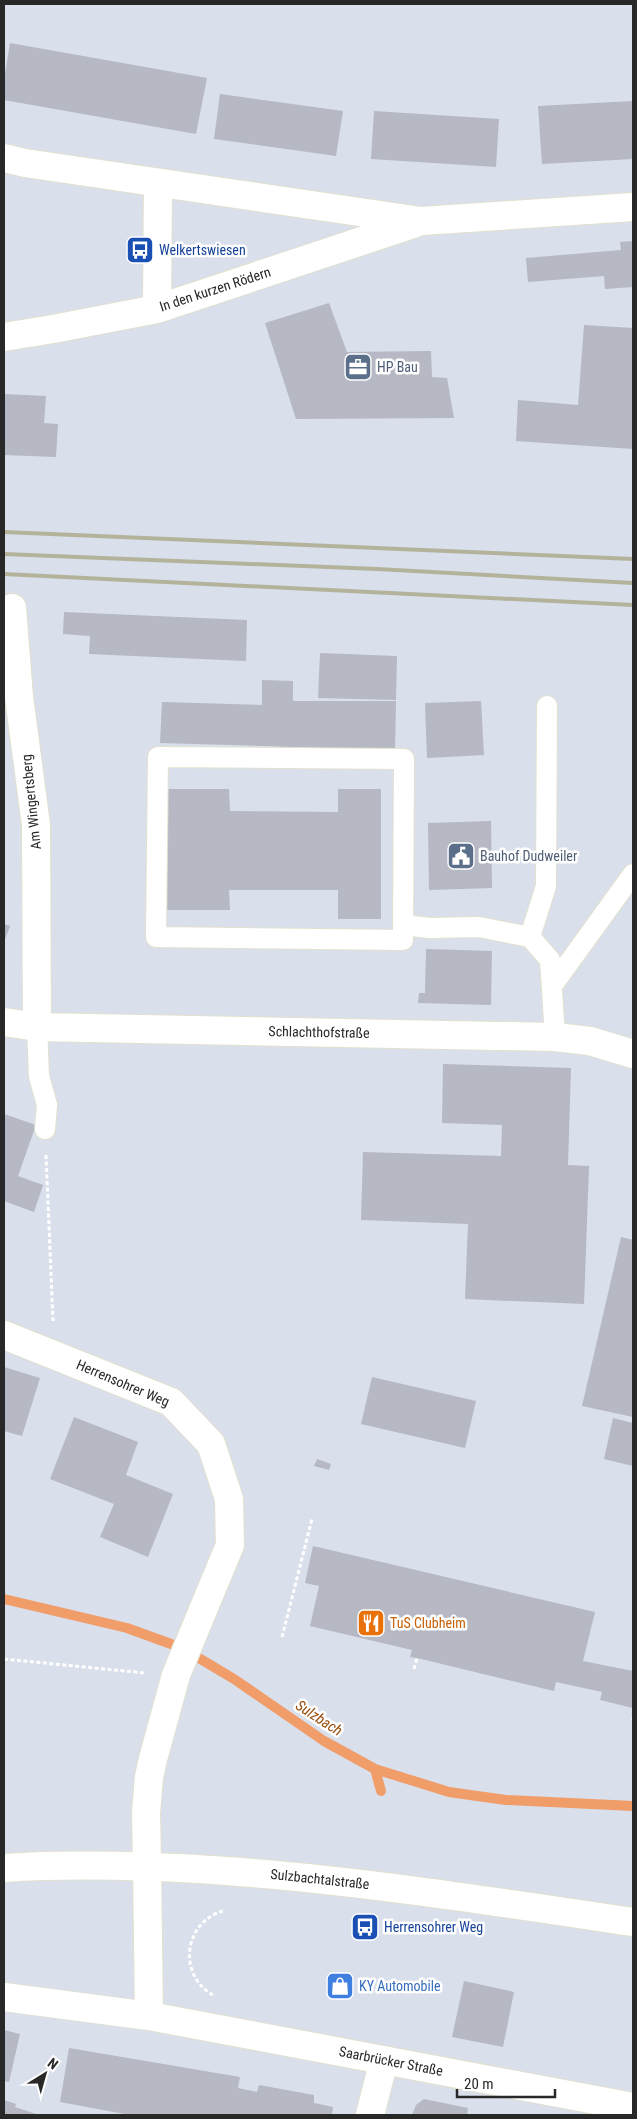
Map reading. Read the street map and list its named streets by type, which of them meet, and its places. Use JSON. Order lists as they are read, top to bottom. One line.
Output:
{"streets":{"street":["In den kurzen Rödern","Am Wingertsberg","Schlachthofstraße","Herrensohrer Weg","Sulzbachtalstraße","Saarbrücker Straße"]},"crossings":[["Am Wingertsberg","Schlachthofstraße"],["Herrensohrer Weg","Sulzbachtalstraße"]],"water":["Sulzbach"],"places":{"bus stop":["Welkertswiesen","Herrensohrer Weg"],"office":["HP Bau"],"public building":["Bauhof Dudweiler"],"restaurant":["TuS Clubheim"],"shop":["KY Automobile"]},"scale_bar":"20 m","north":"top right"}
